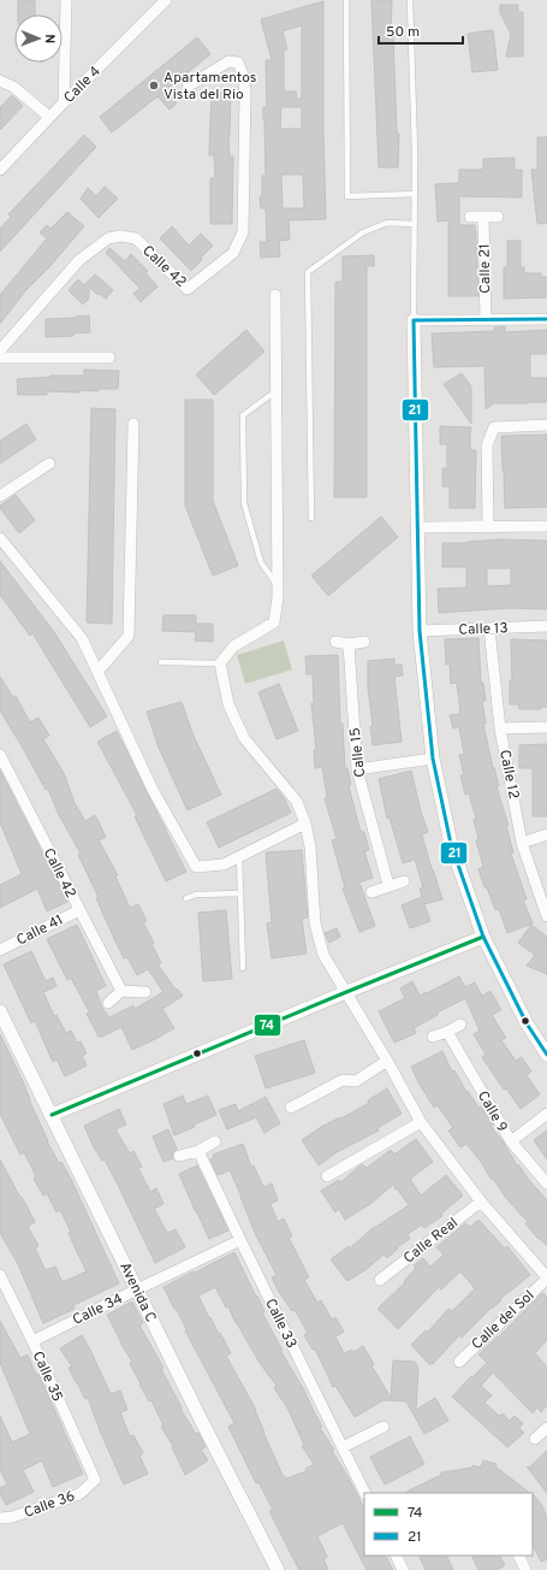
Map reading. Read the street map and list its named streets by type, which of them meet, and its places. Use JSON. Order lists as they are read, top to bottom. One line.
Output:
{"streets":{"street":["Calle 4","Calle 42","Calle 21","Calle 13","Calle 15","Calle 12","Calle 41","Calle 9","Calle Real","Avenida C","Calle 34","Calle del Sol","Calle 33","Calle 35","Calle 36"]},"crossings":[["Calle 42","Calle 41"],["Calle 13","Calle 12"],["Avenida C","Calle 34"],["Calle 34","Calle 33"],["Calle 34","Calle 35"],["Calle 35","Calle 36"]],"places":["Apartamentos Vista del Rio"],"lines":["transit line 21","transit line 74"],"legend":["74","21"],"scale_bar":"50 m","north":"right"}
